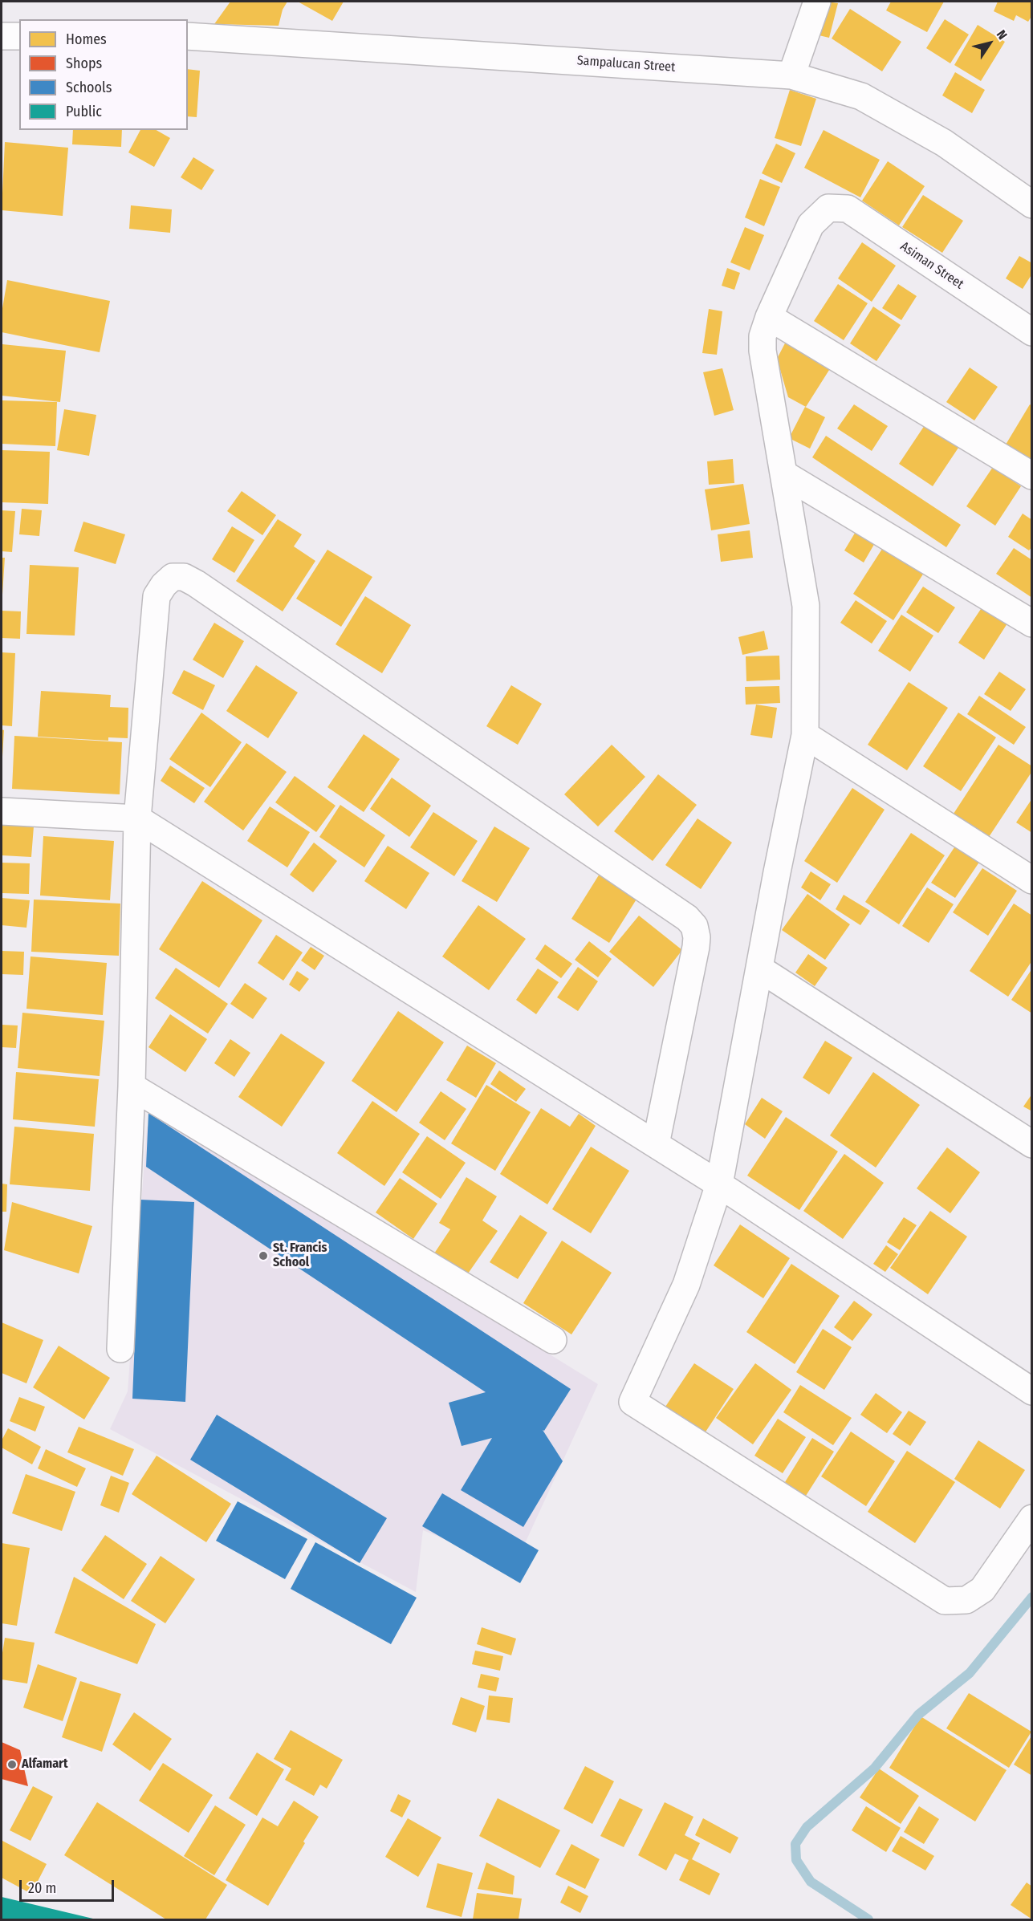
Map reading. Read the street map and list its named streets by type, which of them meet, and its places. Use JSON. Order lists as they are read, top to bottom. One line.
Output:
{"streets":{"street":["Sampalucan Street","Asiman Street"]},"places":["St. Francis School","Alfamart"],"legend":["Homes","Shops","Schools","Public"],"scale_bar":"20 m","north":"top right"}
